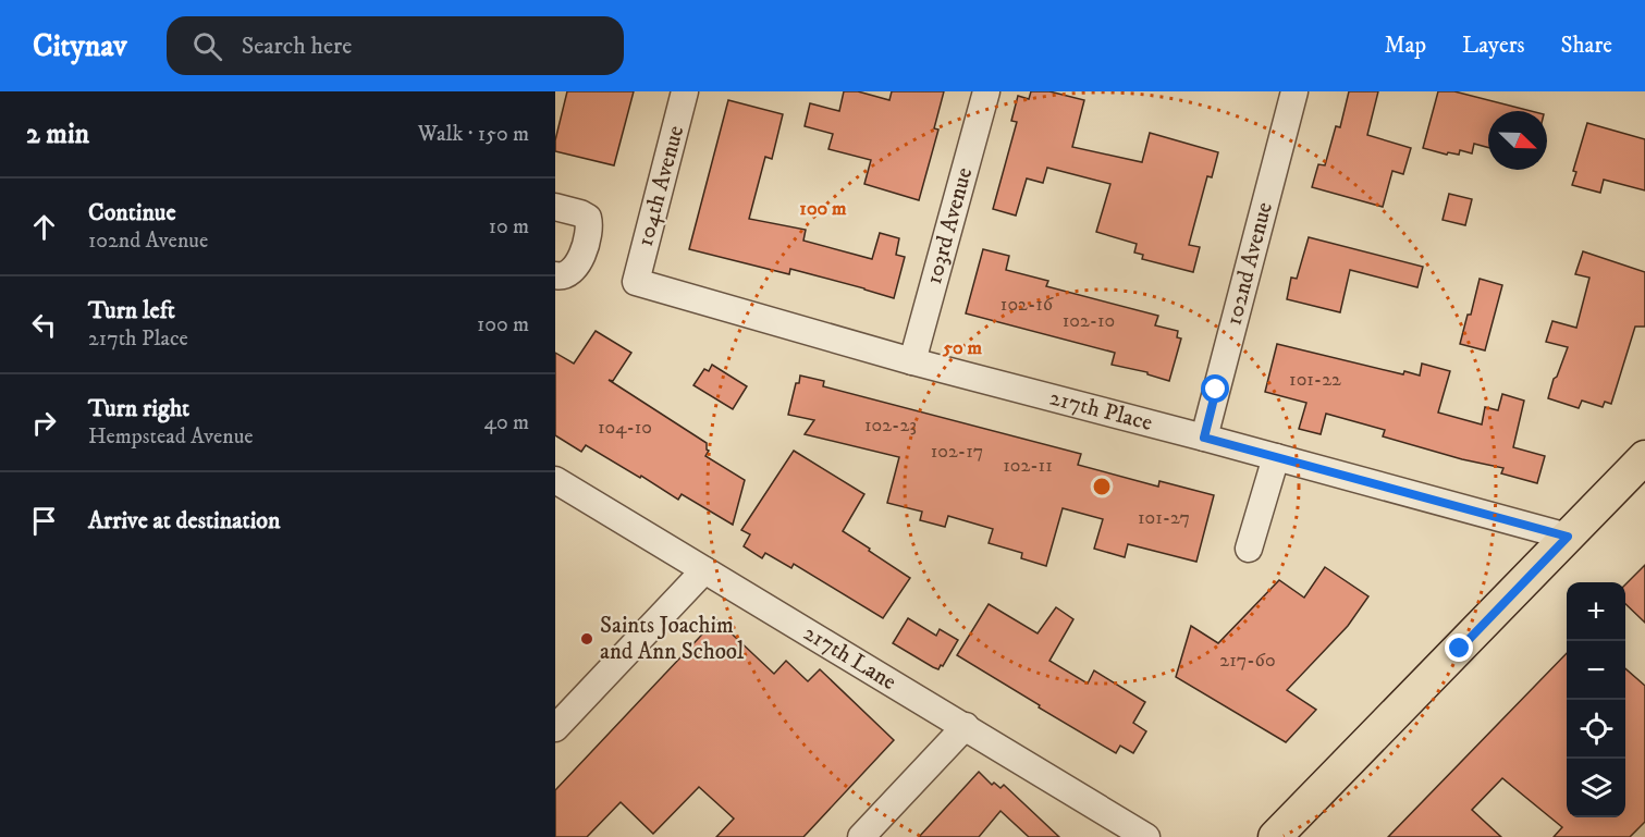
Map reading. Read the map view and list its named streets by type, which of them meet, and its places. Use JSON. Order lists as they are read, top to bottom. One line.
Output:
{"streets":{"street":["104th Avenue","103rd Avenue","102nd Avenue","217th Place","217th Lane"]},"crossings":[["104th Avenue","217th Place"],["103rd Avenue","217th Place"],["102nd Avenue","217th Place"]],"places":["Saints Joachim and Ann School"],"house_numbers":["102-16","102-10","101-22","102-23","104-10","102-17","102-11","101-27","217-60"],"north":"bottom right","page":{"header":"Citynav","search":"Search here","nav":["Map","Layers","Share"],"heading":["2 min","Walk · 150 m"],"list":[["Continue","102nd Avenue","10 m"],["Turn left","217th Place","100 m"],["Turn right","Hempstead Avenue","40 m"],"Arrive at destination"],"map_buttons":["+","−"]},"rings":["100 m","50 m"]}
